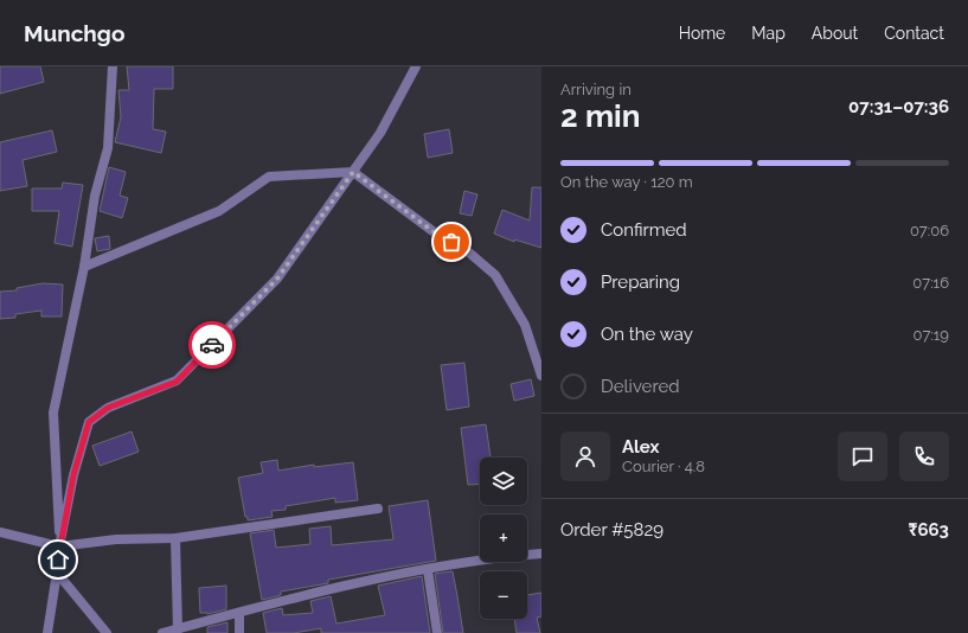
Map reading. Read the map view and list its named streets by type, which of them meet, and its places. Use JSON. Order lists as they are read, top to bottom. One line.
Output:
{"page":{"header":"Munchgo","nav":["Home","Map","About","Contact"],"heading":["2 min","Arriving in","07:31–07:36"],"panel":["Alex","Courier · 4.8","Order #5829","₹663"],"bar":"On the way · 120 m","list":[["Confirmed","07:06"],["Preparing","07:16"],["On the way","07:19"],"Delivered"],"map_buttons":["+","−"]}}
